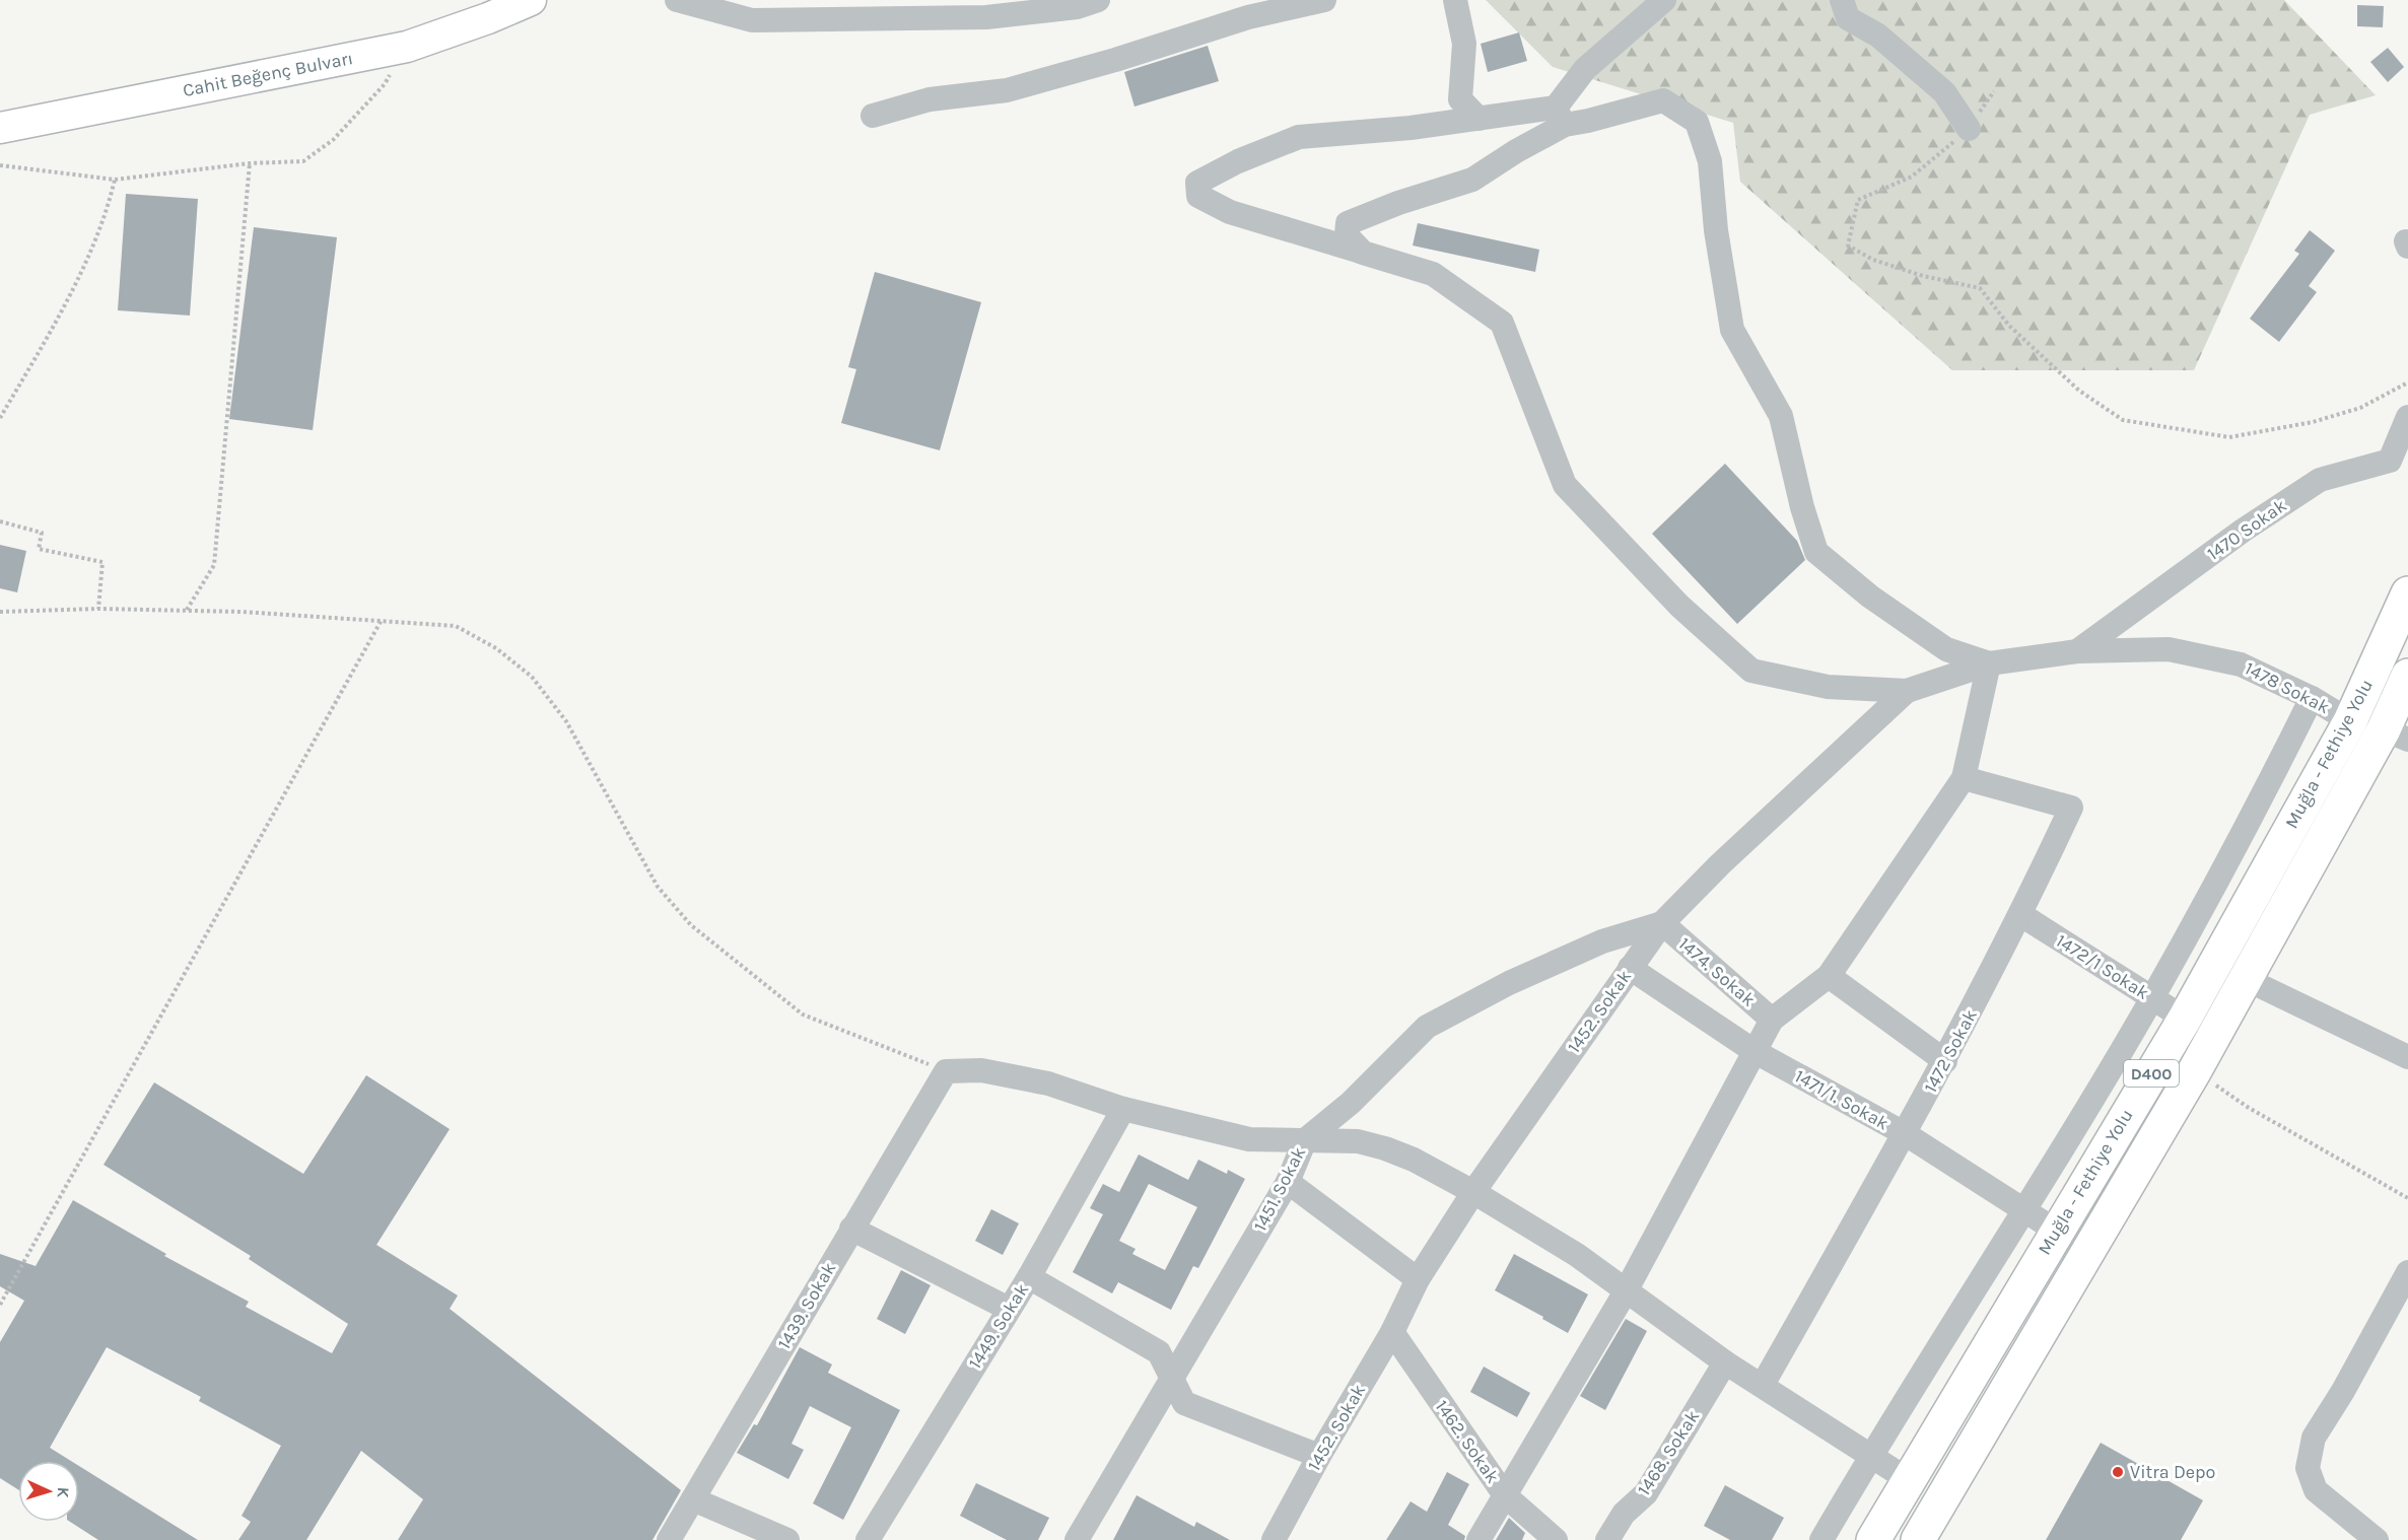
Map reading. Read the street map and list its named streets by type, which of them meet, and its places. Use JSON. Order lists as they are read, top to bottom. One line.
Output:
{"streets":{"highway":["Muğla - Fethiye Yolu","D400"],"main road":["Cahit Beğenç Bulvarı"],"street":["1470 Sokak","1478 Sokak","1472/1 Sokak","1474. Sokak","1452. Sokak","1472 Sokak","1471/1. Sokak","1451. Sokak","1439. Sokak","1449. Sokak","1462. Sokak","1468. Sokak"]},"crossings":[["1470 Sokak","1478 Sokak"],["1470 Sokak","1452. Sokak"],["1478 Sokak","Muğla - Fethiye Yolu"],["1478 Sokak","1452. Sokak"],["Muğla - Fethiye Yolu","1472/1 Sokak"],["Muğla - Fethiye Yolu","1471/1. Sokak"],["1472/1 Sokak","1472 Sokak"],["1474. Sokak","1452. Sokak"],["1474. Sokak","1451. Sokak"],["1452. Sokak","1471/1. Sokak"],["1452. Sokak","1451. Sokak"],["1452. Sokak","1462. Sokak"],["1472 Sokak","1471/1. Sokak"]],"places":["Vitra Depo"],"north":"right"}
